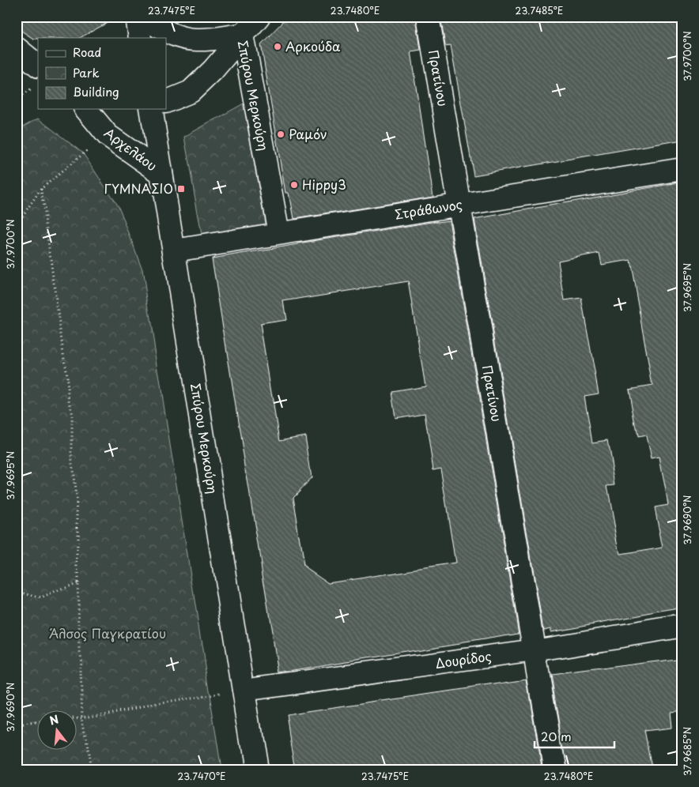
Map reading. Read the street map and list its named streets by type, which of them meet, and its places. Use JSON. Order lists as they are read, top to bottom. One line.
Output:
{"streets":{"street":["Πρατίνου","Σπύρου Μερκούρη","Αρχελάου","Στράβωνος","Δουρίδος"]},"crossings":[["Πρατίνου","Στράβωνος"],["Πρατίνου","Δουρίδος"],["Σπύρου Μερκούρη","Αρχελάου"],["Σπύρου Μερκούρη","Στράβωνος"],["Σπύρου Μερκούρη","Δουρίδος"]],"parks":["Άλσος Παγκρατίου"],"places":{"other":["Αρκούδα","Ραμόν","Hippy3"],"transit":["ΓΥΜΝΑΣΙΟ"]},"legend":["Road","Park","Building"],"scale_bar":"20 m","north":"top","coordinates":["23.7475°E","23.7480°E","23.7485°E","37.9700°N","37.9695°N","37.9690°N","37.9685°N","23.7470°E"]}
